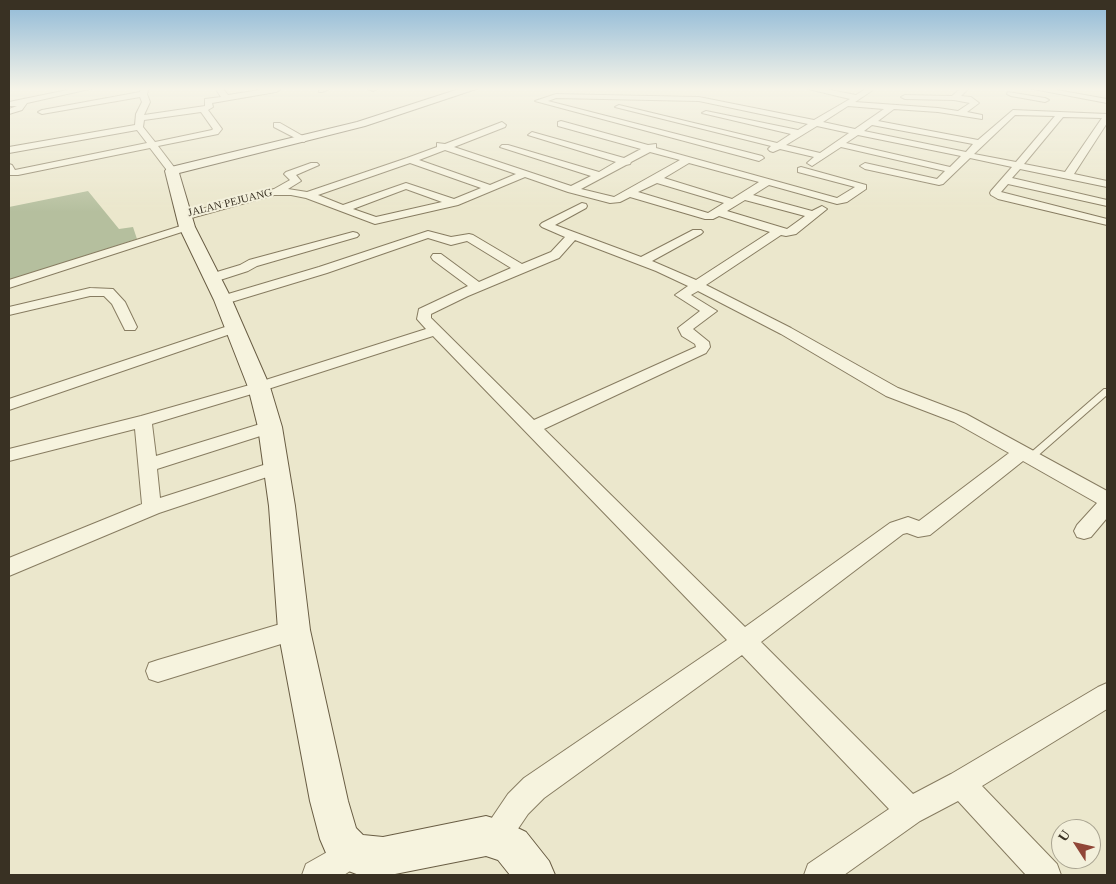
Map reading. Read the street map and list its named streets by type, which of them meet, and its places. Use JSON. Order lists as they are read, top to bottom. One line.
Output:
{"streets":{"street":["JALAN PEJUANG"]},"north":"top left"}
